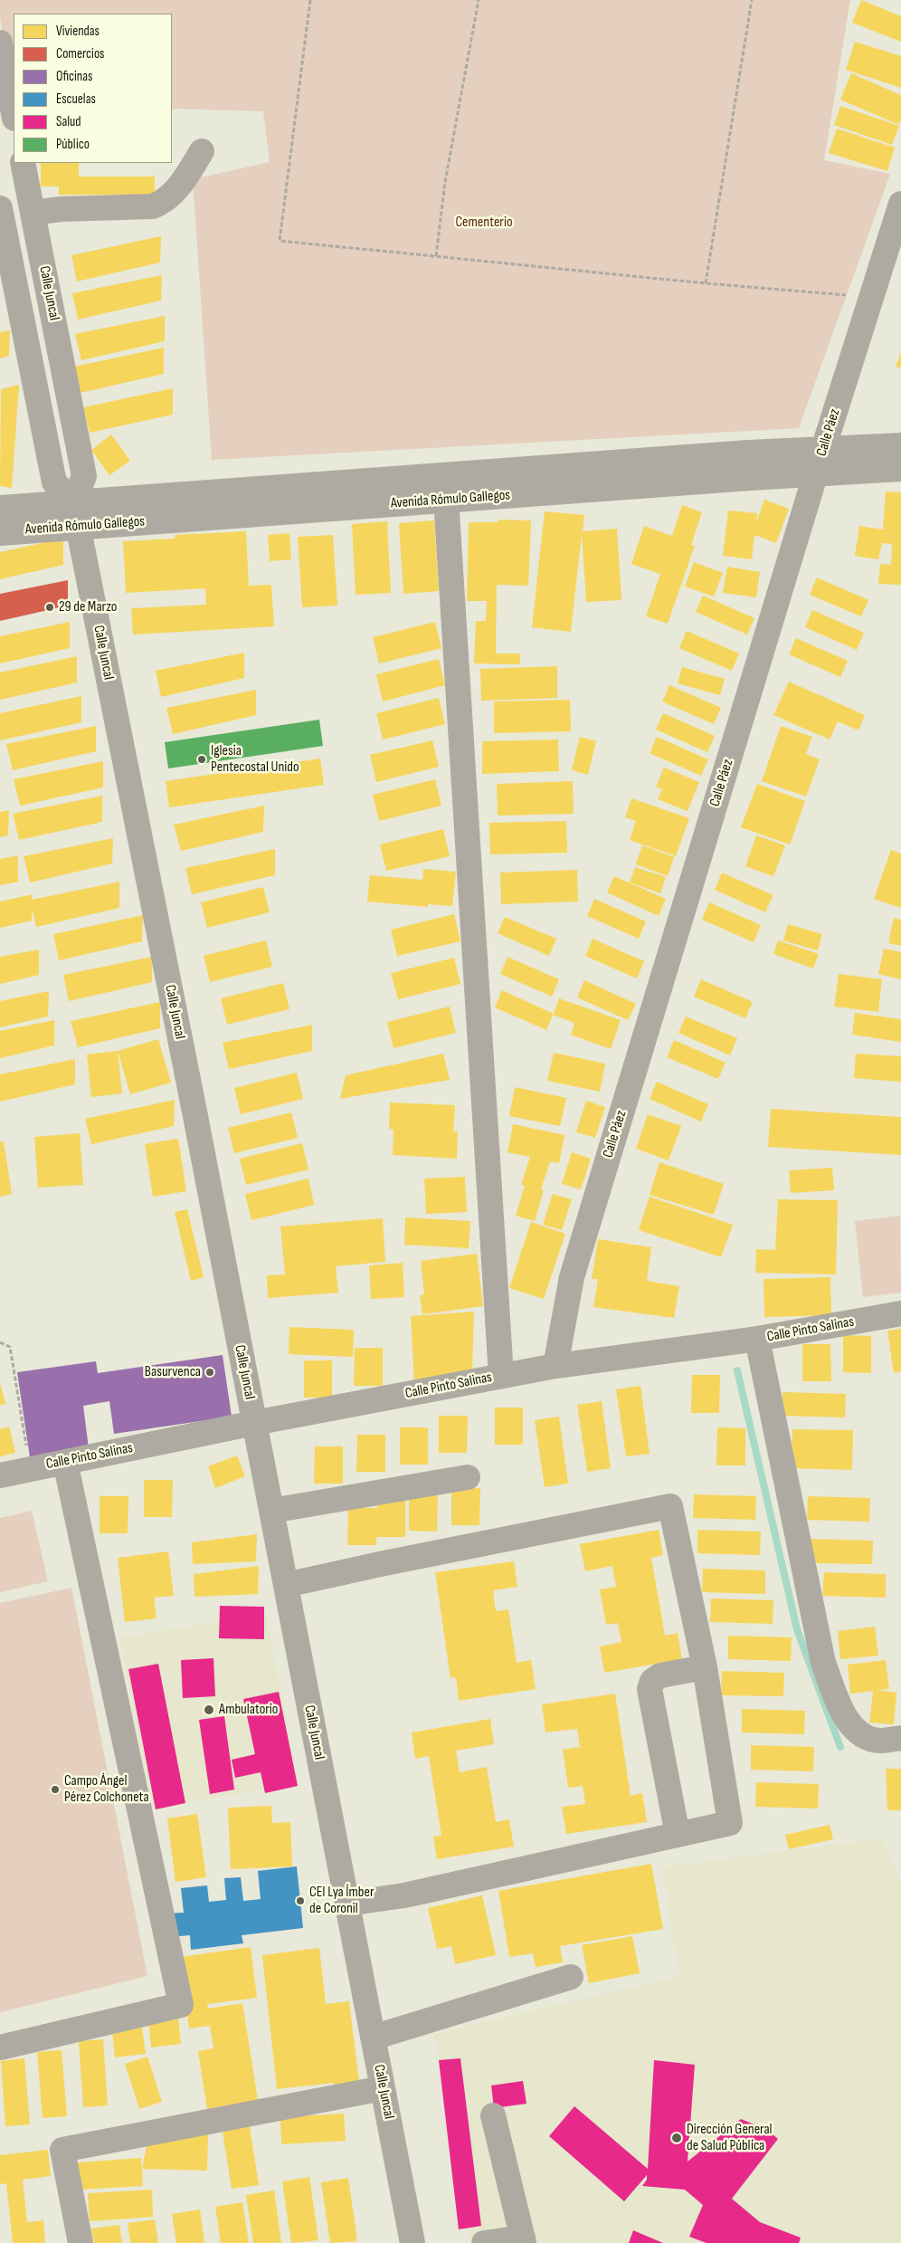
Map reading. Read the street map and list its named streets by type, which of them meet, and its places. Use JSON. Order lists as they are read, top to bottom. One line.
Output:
{"streets":{"street":["Calle Juncal","Calle Páez","Avenida Rómulo Gallegos","Calle Pinto Salinas"]},"crossings":[["Calle Juncal","Avenida Rómulo Gallegos"],["Calle Juncal","Calle Pinto Salinas"],["Calle Páez","Avenida Rómulo Gallegos"],["Calle Páez","Calle Pinto Salinas"]],"parks":["Cementerio"],"places":["29 de Marzo","Iglesia Pentecostal Unido","Basurvenca","Ambulatorio","Campo Ángel Pérez Colchoneta","CEI Lya Ímber de Coronil","Dirección General de Salud Pública"],"legend":["Viviendas","Comercios","Oficinas","Escuelas","Salud","Público"]}
